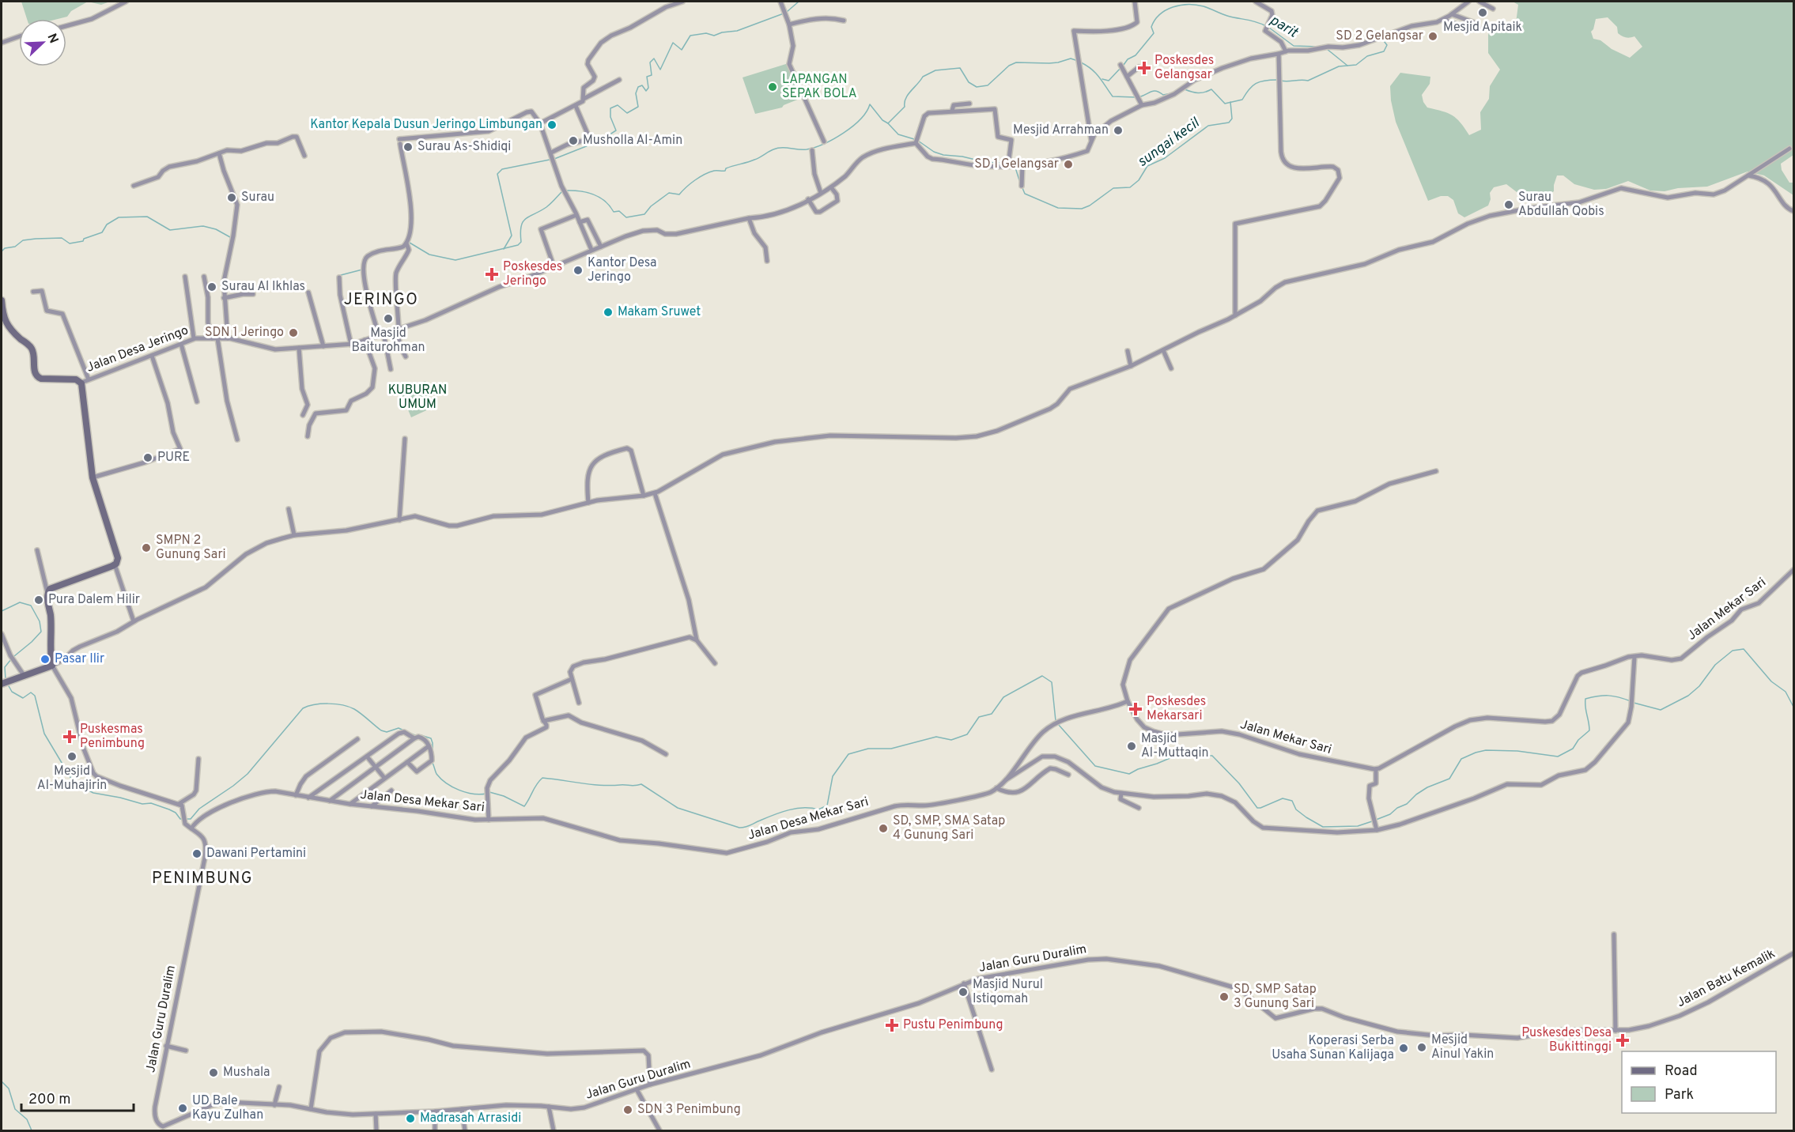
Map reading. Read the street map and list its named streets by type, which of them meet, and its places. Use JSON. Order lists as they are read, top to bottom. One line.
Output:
{"streets":{"street":["Jalan Desa Jeringo","Jalan Mekar Sari","Jalan Desa Mekar Sari","Jalan Guru Duralim","Jalan Batu Kemalik"]},"crossings":[["Jalan Mekar Sari","Jalan Desa Mekar Sari"],["Jalan Desa Mekar Sari","Jalan Guru Duralim"],["Jalan Guru Duralim","Jalan Batu Kemalik"]],"districts":["JERINGO","PENIMBUNG"],"water":["parit","sungai kecil"],"parks":["KUBURAN UMUM"],"places":{"other":["Mesjid Apitaik","SD 2 Gelangsar","LAPANGAN SEPAK BOLA","Kantor Kepala Dusun Jeringo Limbungan","Mesjid Arrahman","Musholla Al-Amin","Surau As-Shidiqi","SD 1 Gelangsar","Surau","Surau Abdullah Qobis","Kantor Desa Jeringo","Surau Al Ikhlas","Makam Sruwet","Masjid Baiturohman","SDN 1 Jeringo","PURE","SMPN 2 Gunung Sari","Pura Dalem Hilir","Pasar Ilir","Masjid Al-Muttaqin","Mesjid Al-Muhajirin","SD, SMP, SMA Satap 4 Gunung Sari","Dawani Pertamini","Masjid Nurul Istiqomah","SD, SMP Satap 3 Gunung Sari","Mesjid Ainul Yakin","Koperasi Serba Usaha Sunan Kalijaga","Mushala","UD Bale Kayu Zulhan","SDN 3 Penimbung","Madrasah Arrasidi"],"health":["Poskesdes Gelangsar","Poskesdes Jeringo","Poskesdes Mekarsari","Puskesmas Penimbung","Pustu Penimbung","Puskesdes Desa Bukittinggi"]},"legend":["Road","Park"],"scale_bar":"200 m","north":"top right"}
